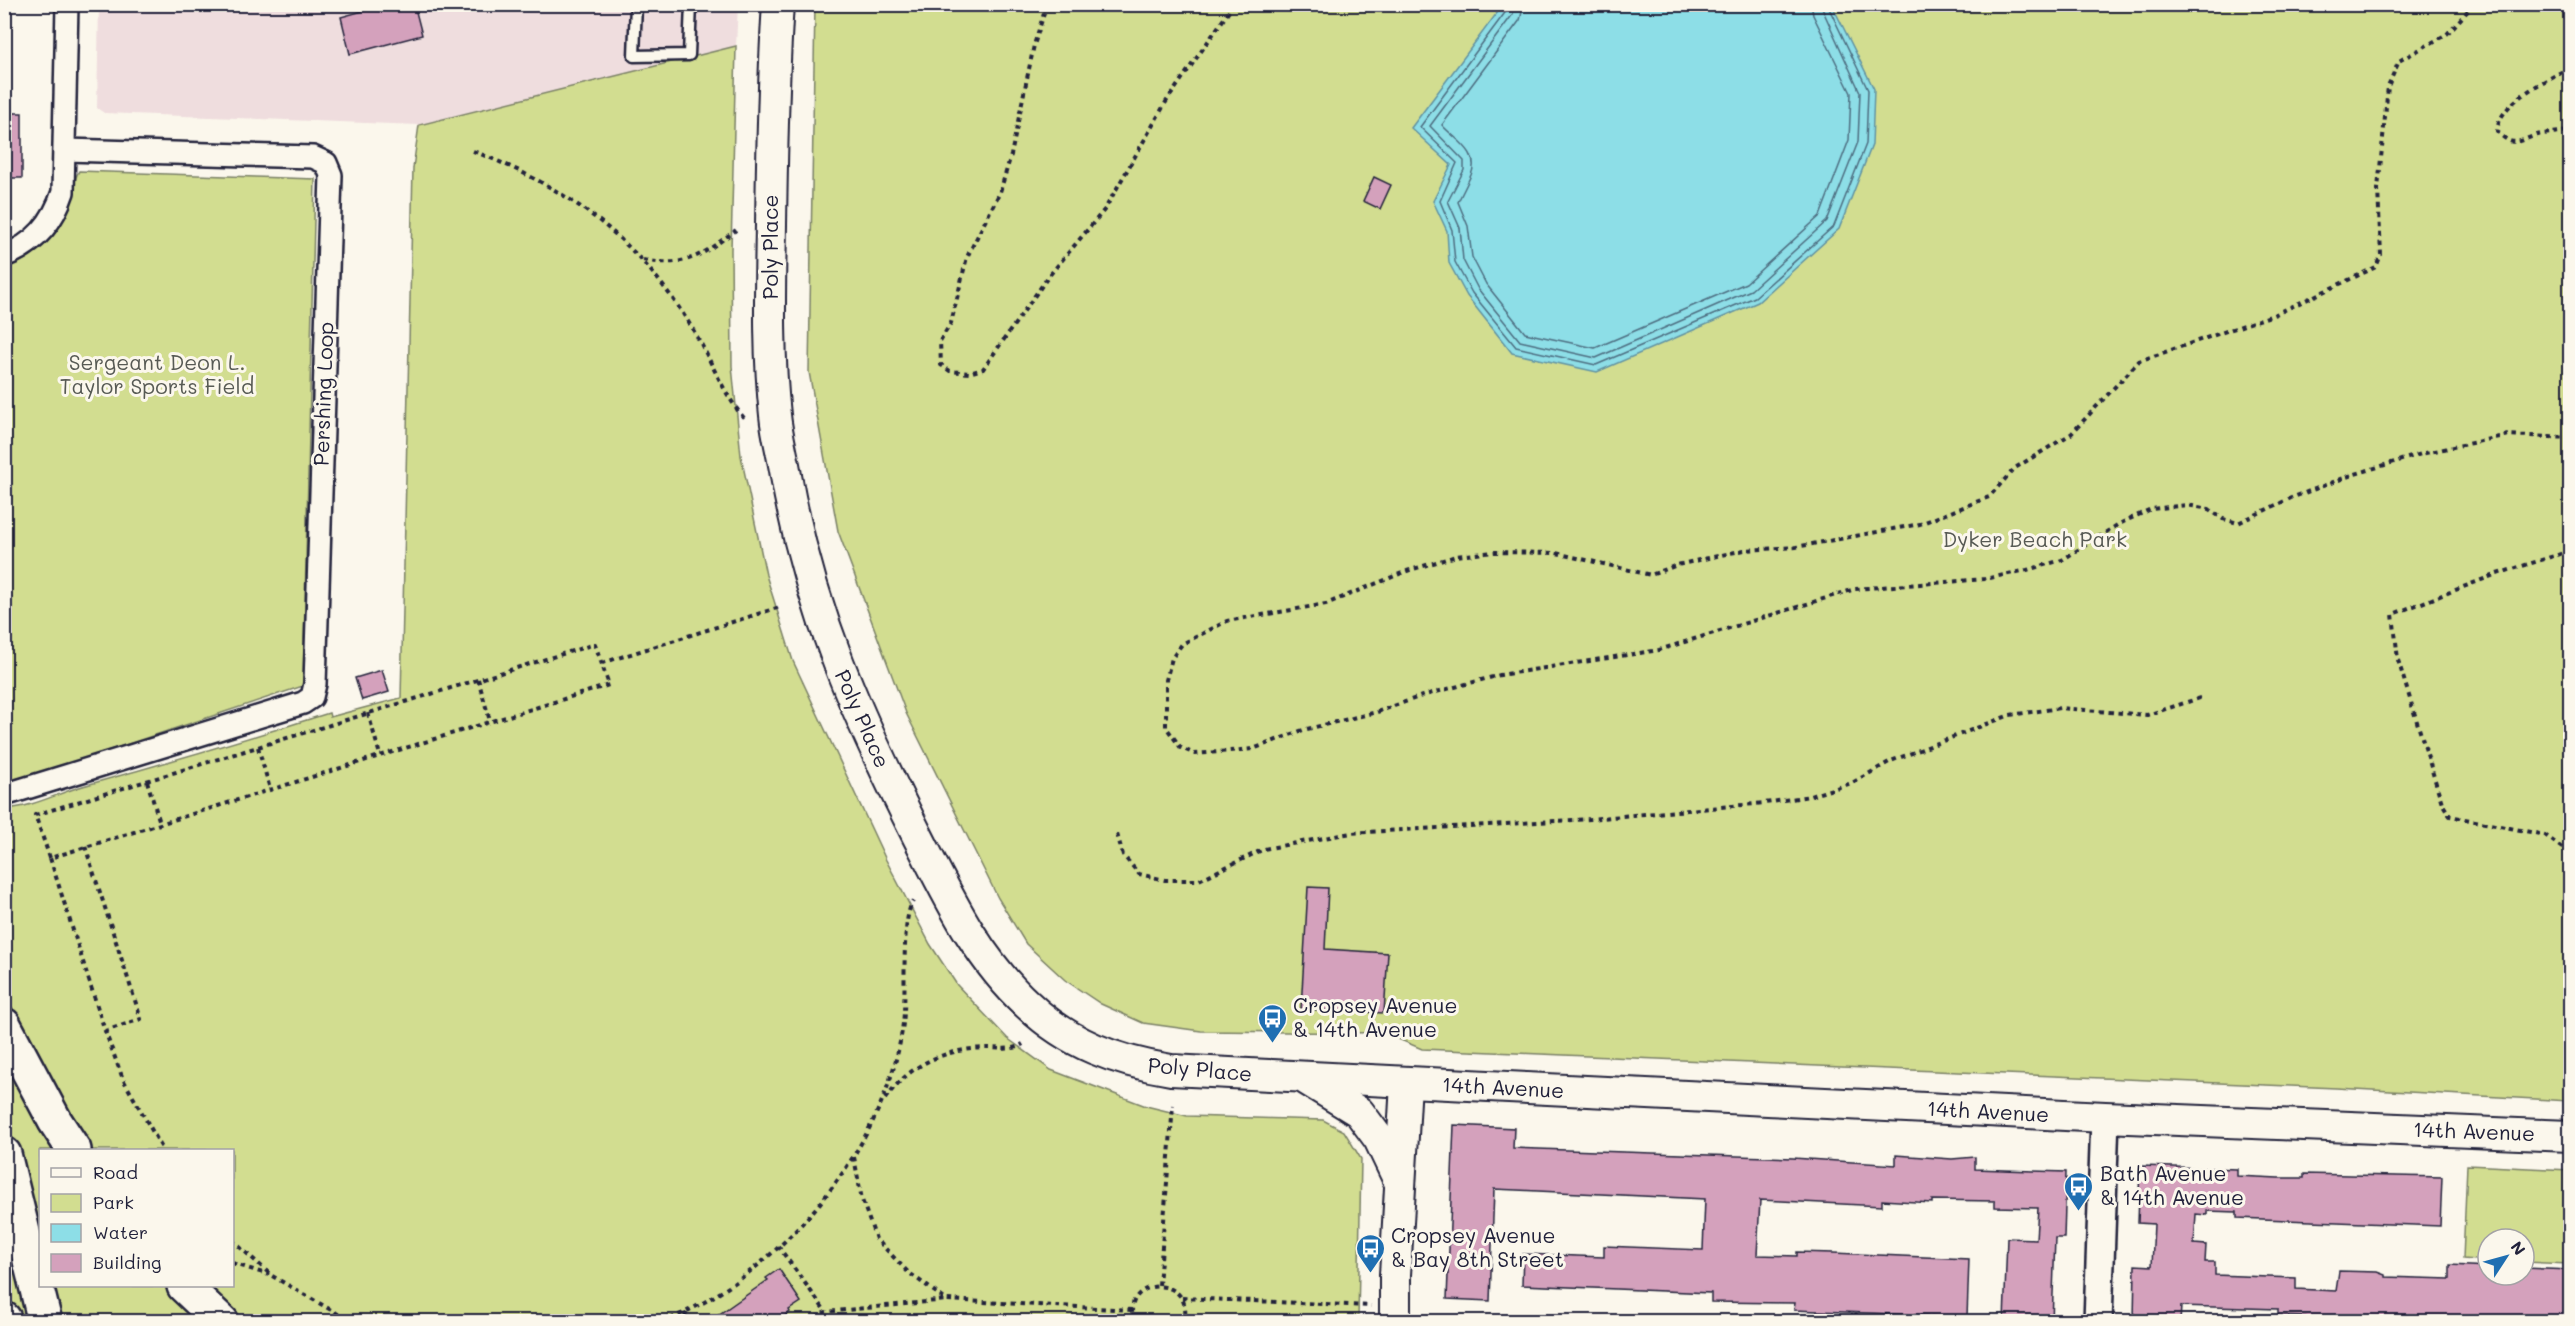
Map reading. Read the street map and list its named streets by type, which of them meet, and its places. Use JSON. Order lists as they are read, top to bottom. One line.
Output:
{"streets":{"main road":["Poly Place","14th Avenue"],"street":["Pershing Loop"]},"crossings":[["Poly Place","14th Avenue"]],"parks":["Sergeant Deon L. Taylor Sports Field","Dyker Beach Park"],"places":{"bus stop":["Cropsey Avenue & 14th Avenue","Bath Avenue & 14th Avenue","Cropsey Avenue & Bay 8th Street"]},"legend":["Road","Park","Water","Building"],"north":"top right"}
